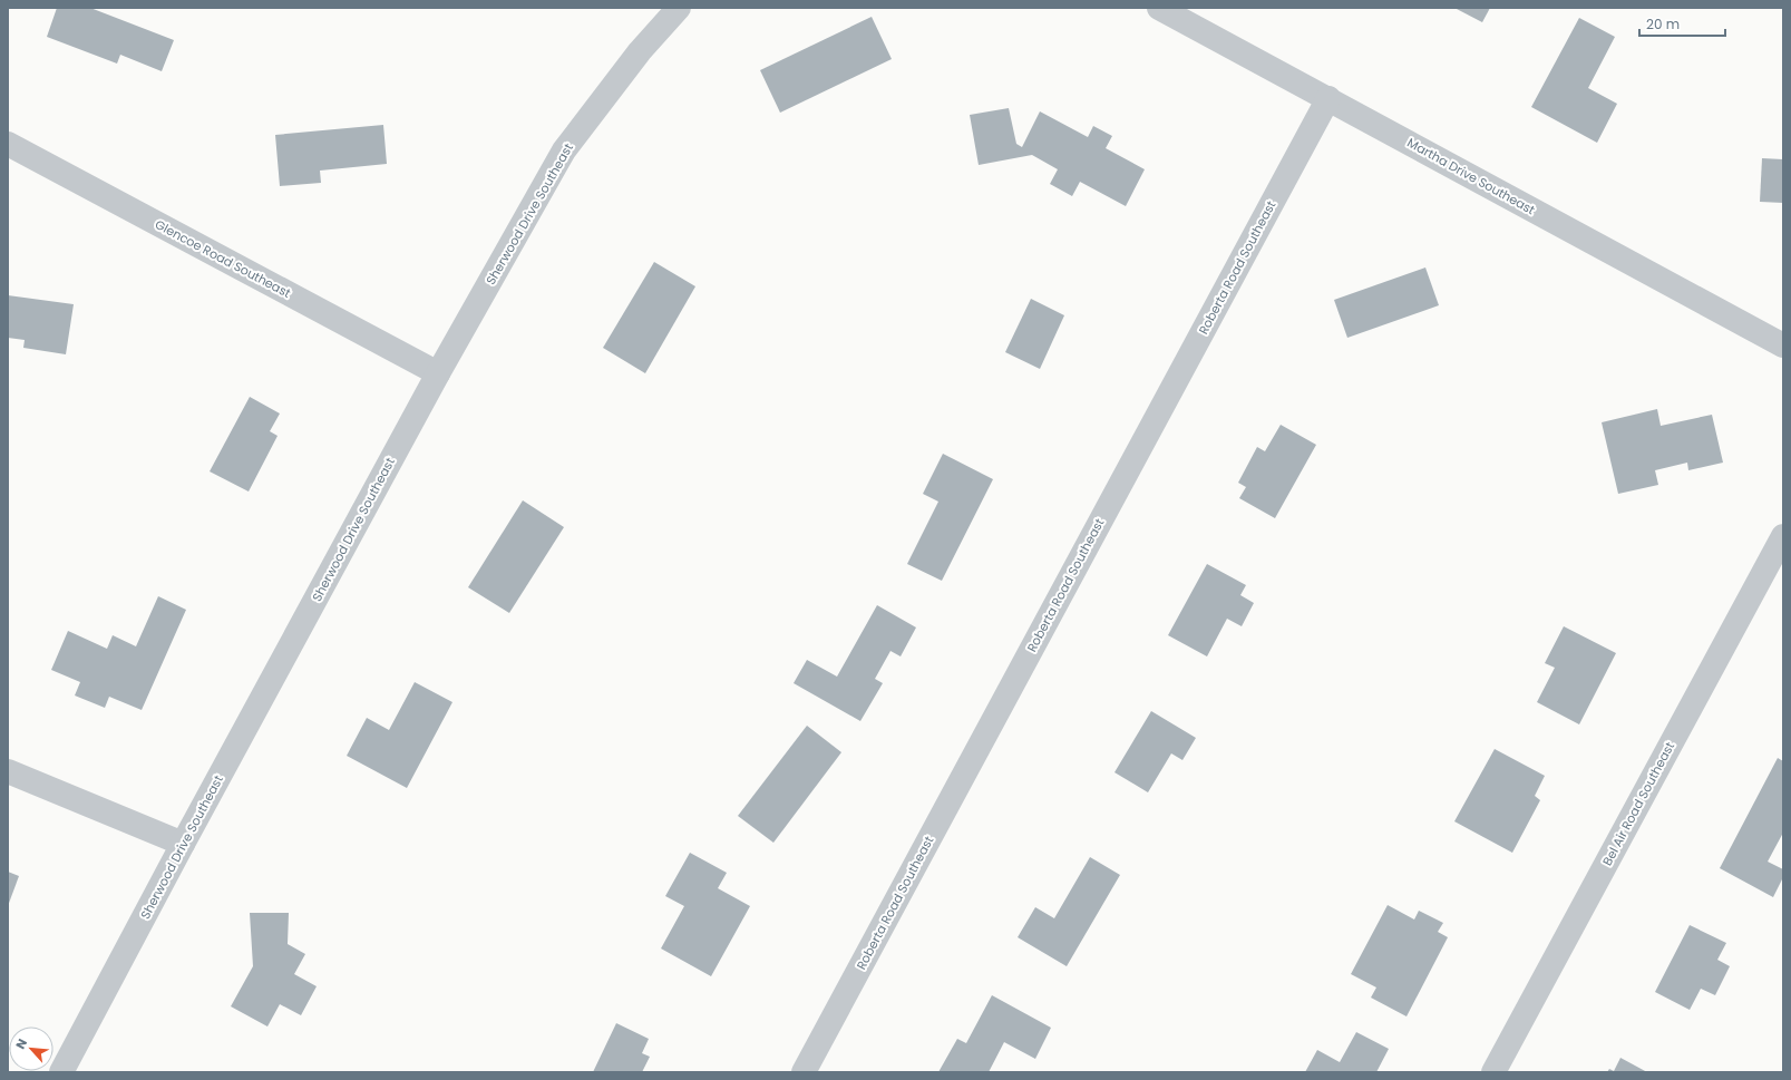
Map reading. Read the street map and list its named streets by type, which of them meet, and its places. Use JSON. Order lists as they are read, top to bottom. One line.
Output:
{"streets":{"street":["Martha Drive Southeast","Sherwood Drive Southeast","Glencoe Road Southeast","Roberta Road Southeast","Bel Air Road Southeast"]},"crossings":[["Martha Drive Southeast","Roberta Road Southeast"],["Sherwood Drive Southeast","Glencoe Road Southeast"]],"scale_bar":"20 m","north":"top left"}
